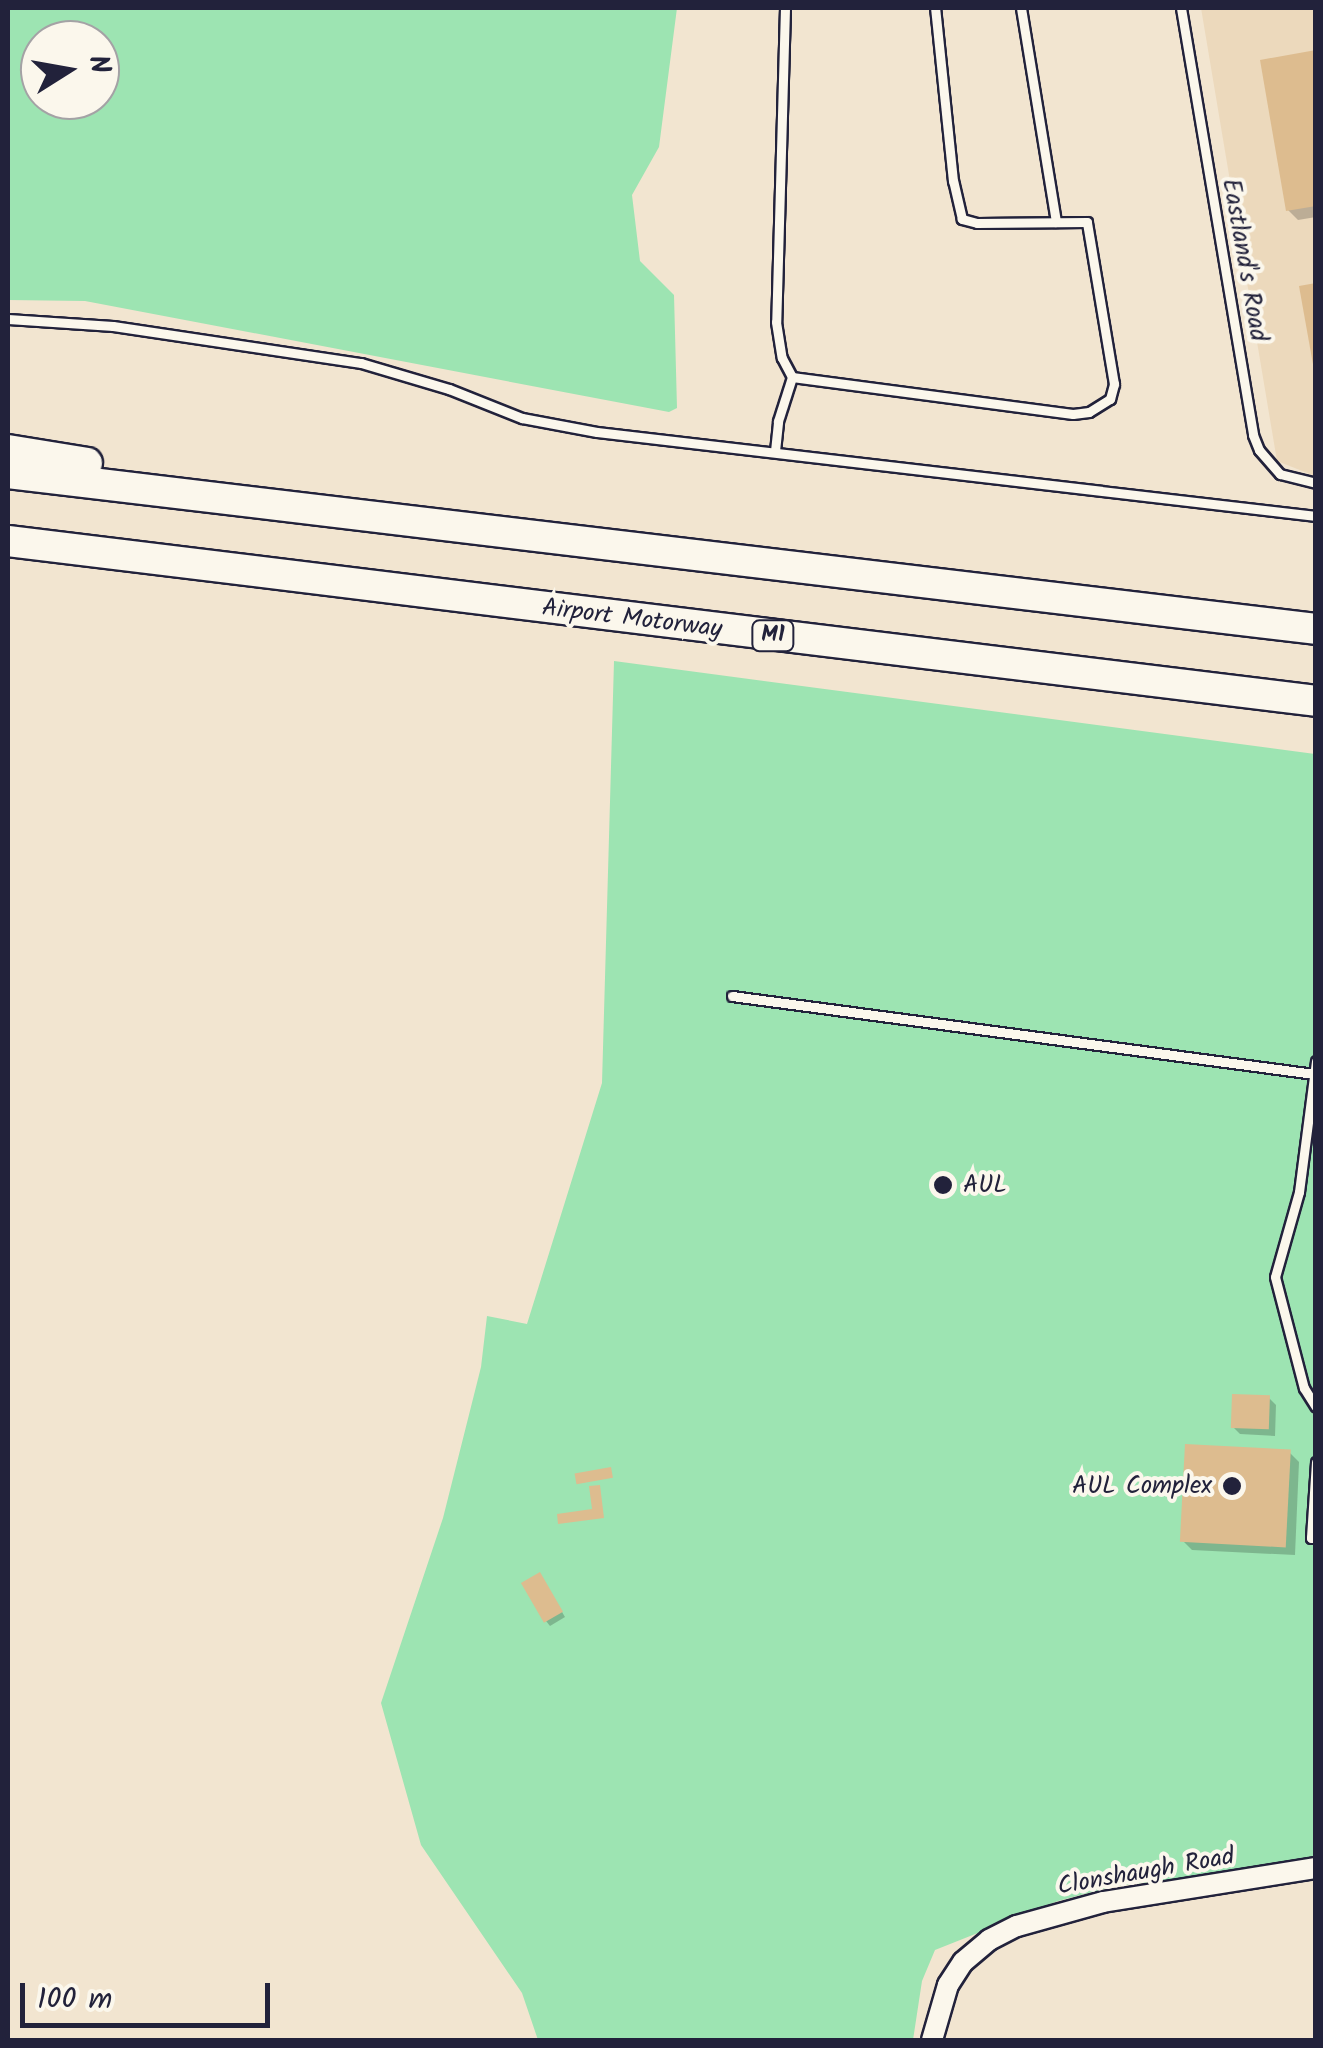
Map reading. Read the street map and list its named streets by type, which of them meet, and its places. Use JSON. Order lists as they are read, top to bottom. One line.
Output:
{"streets":{"highway":["Airport Motorway","M1"],"street":["Clonshaugh Road"],"lane":["Eastland's Road"]},"places":["AUL","AUL Complex"],"scale_bar":"100 m","north":"right"}
